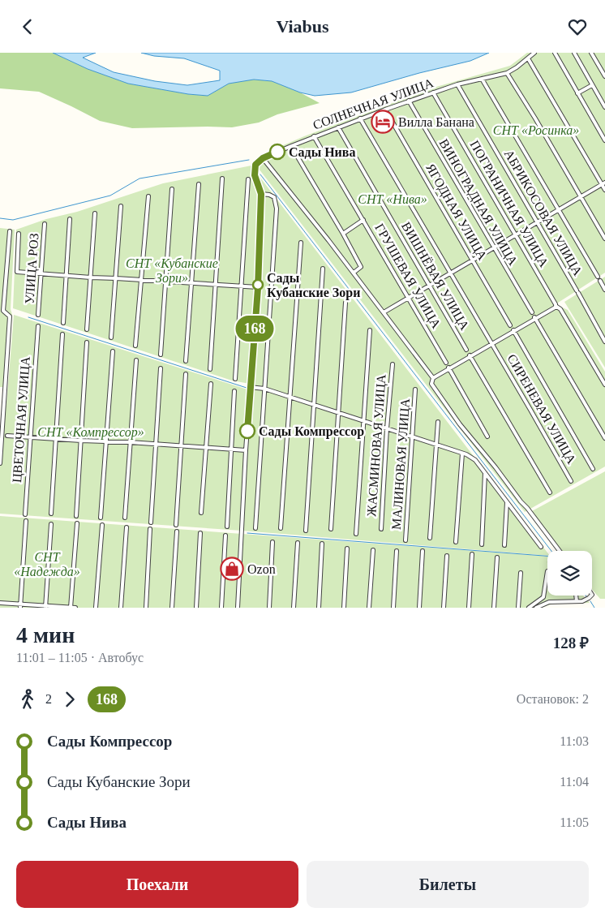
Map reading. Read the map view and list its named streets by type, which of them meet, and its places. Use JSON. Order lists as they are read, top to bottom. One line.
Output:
{"streets":{"street":["СОЛНЕЧНАЯ УЛИЦА","ВИНОГРАДНАЯ УЛИЦА","ПОГРАНИЧНАЯ УЛИЦА","ЯГОДНАЯ УЛИЦА","АБРИКОСОВАЯ УЛИЦА","УЛИЦА РОЗ","ГРУШЕВАЯ УЛИЦА","ВИШНЁВАЯ УЛИЦА","СИРЕНЕВАЯ УЛИЦА","ЦВЕТОЧНАЯ УЛИЦА","ЖАСМИНОВАЯ УЛИЦА","МАЛИНОВАЯ УЛИЦА"]},"crossings":[["СОЛНЕЧНАЯ УЛИЦА","ВИНОГРАДНАЯ УЛИЦА"],["СОЛНЕЧНАЯ УЛИЦА","ПОГРАНИЧНАЯ УЛИЦА"],["СОЛНЕЧНАЯ УЛИЦА","ЯГОДНАЯ УЛИЦА"],["СОЛНЕЧНАЯ УЛИЦА","АБРИКОСОВАЯ УЛИЦА"],["СОЛНЕЧНАЯ УЛИЦА","ГРУШЕВАЯ УЛИЦА"],["СОЛНЕЧНАЯ УЛИЦА","ВИШНЁВАЯ УЛИЦА"]],"parks":["СНТ «Росинка»","СНТ «Нива»","СНТ «Кубанские Зори»","СНТ «Компрессор»","СНТ «Надежда»"],"places":{"hotel":["Вилла Банана"],"other":["Сады Нива","Сады Кубанские Зори","Сады Компрессор"],"shop":["Ozon"]},"lines":["bus line 168"],"page":{"header":"Viabus","on_map":"168","heading":["4 мин","11:01 – 11:05 · Автобус","128 ₽"],"legs":["2","168","Остановок: 2"],"list":[{"name":"Сады Компрессор","value":"11:03"},{"name":"Сады Кубанские Зори","value":"11:04"},{"name":"Сады Нива","value":"11:05"}],"buttons":["Поехали","Билеты"]}}
